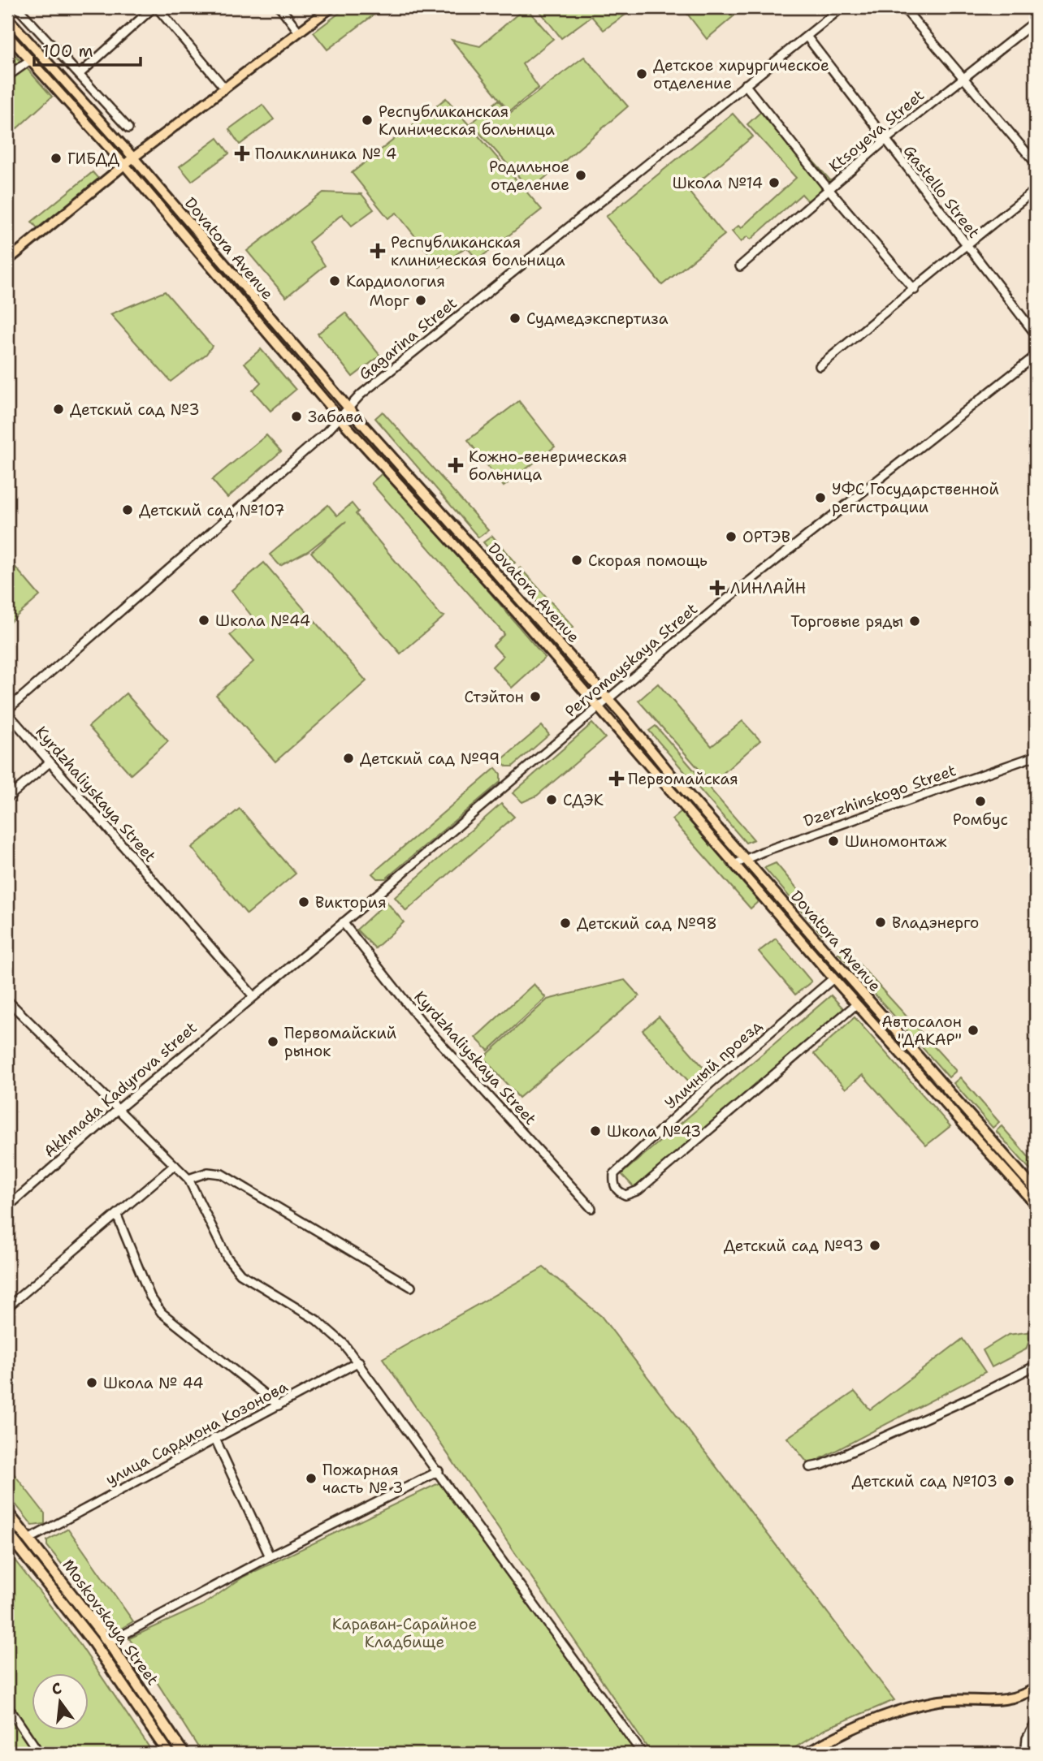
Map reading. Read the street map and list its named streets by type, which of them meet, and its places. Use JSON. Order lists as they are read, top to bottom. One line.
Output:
{"streets":{"highway":["Moskovskaya Street"],"main road":["Dovatora Avenue"],"street":["Ktsoyeva Street","Gastello Street","Gagarina Street","Pervomayskaya Street","Kyrdzhaliyskaya Street","Dzerzhinskogo Street","Уличный проезд","Akhmada Kadyrova street","улица Сардиона Козонова"]},"crossings":[["Ktsoyeva Street","Gastello Street"],["Gastello Street","Gagarina Street"],["Dovatora Avenue","Gagarina Street"],["Dovatora Avenue","Pervomayskaya Street"],["Dovatora Avenue","Dzerzhinskogo Street"],["Dovatora Avenue","Уличный проезд"],["Gagarina Street","Kyrdzhaliyskaya Street"],["Pervomayskaya Street","Kyrdzhaliyskaya Street"],["Pervomayskaya Street","Akhmada Kadyrova street"],["Kyrdzhaliyskaya Street","Akhmada Kadyrova street"],["улица Сардиона Козонова","Moskovskaya Street"]],"parks":["Караван-Сарайное Кладбище"],"places":{"other":["Детское хирургическое отделение","Республиканская Клиническая больница","ГИБДД","Родильное отделение","Школа №14","Кардиология","Морг","Судмедэкспертиза","Детский сад №3","Забава","УФС Государственной регистрации","Детский сад №107","ОРТЭВ","Скорая помощь","Школа №44","Торговые ряды","Стэйтон","Детский сад №99","СДЭК","Ромбус","Шиномонтаж","Виктория","Владэнерго","Детский сад №98","Автосалон \"ДАКАР\"","Первомайский рынок","Школа №43","Детский сад №93","Школа № 44","Пожарная часть № 3","Детский сад №103"],"health":["Поликлиника № 4","Республиканская клиническая больница","Кожно-венерическая больница","ЛИНЛАЙН","Первомайская"]},"scale_bar":"100 m","north":"top"}
